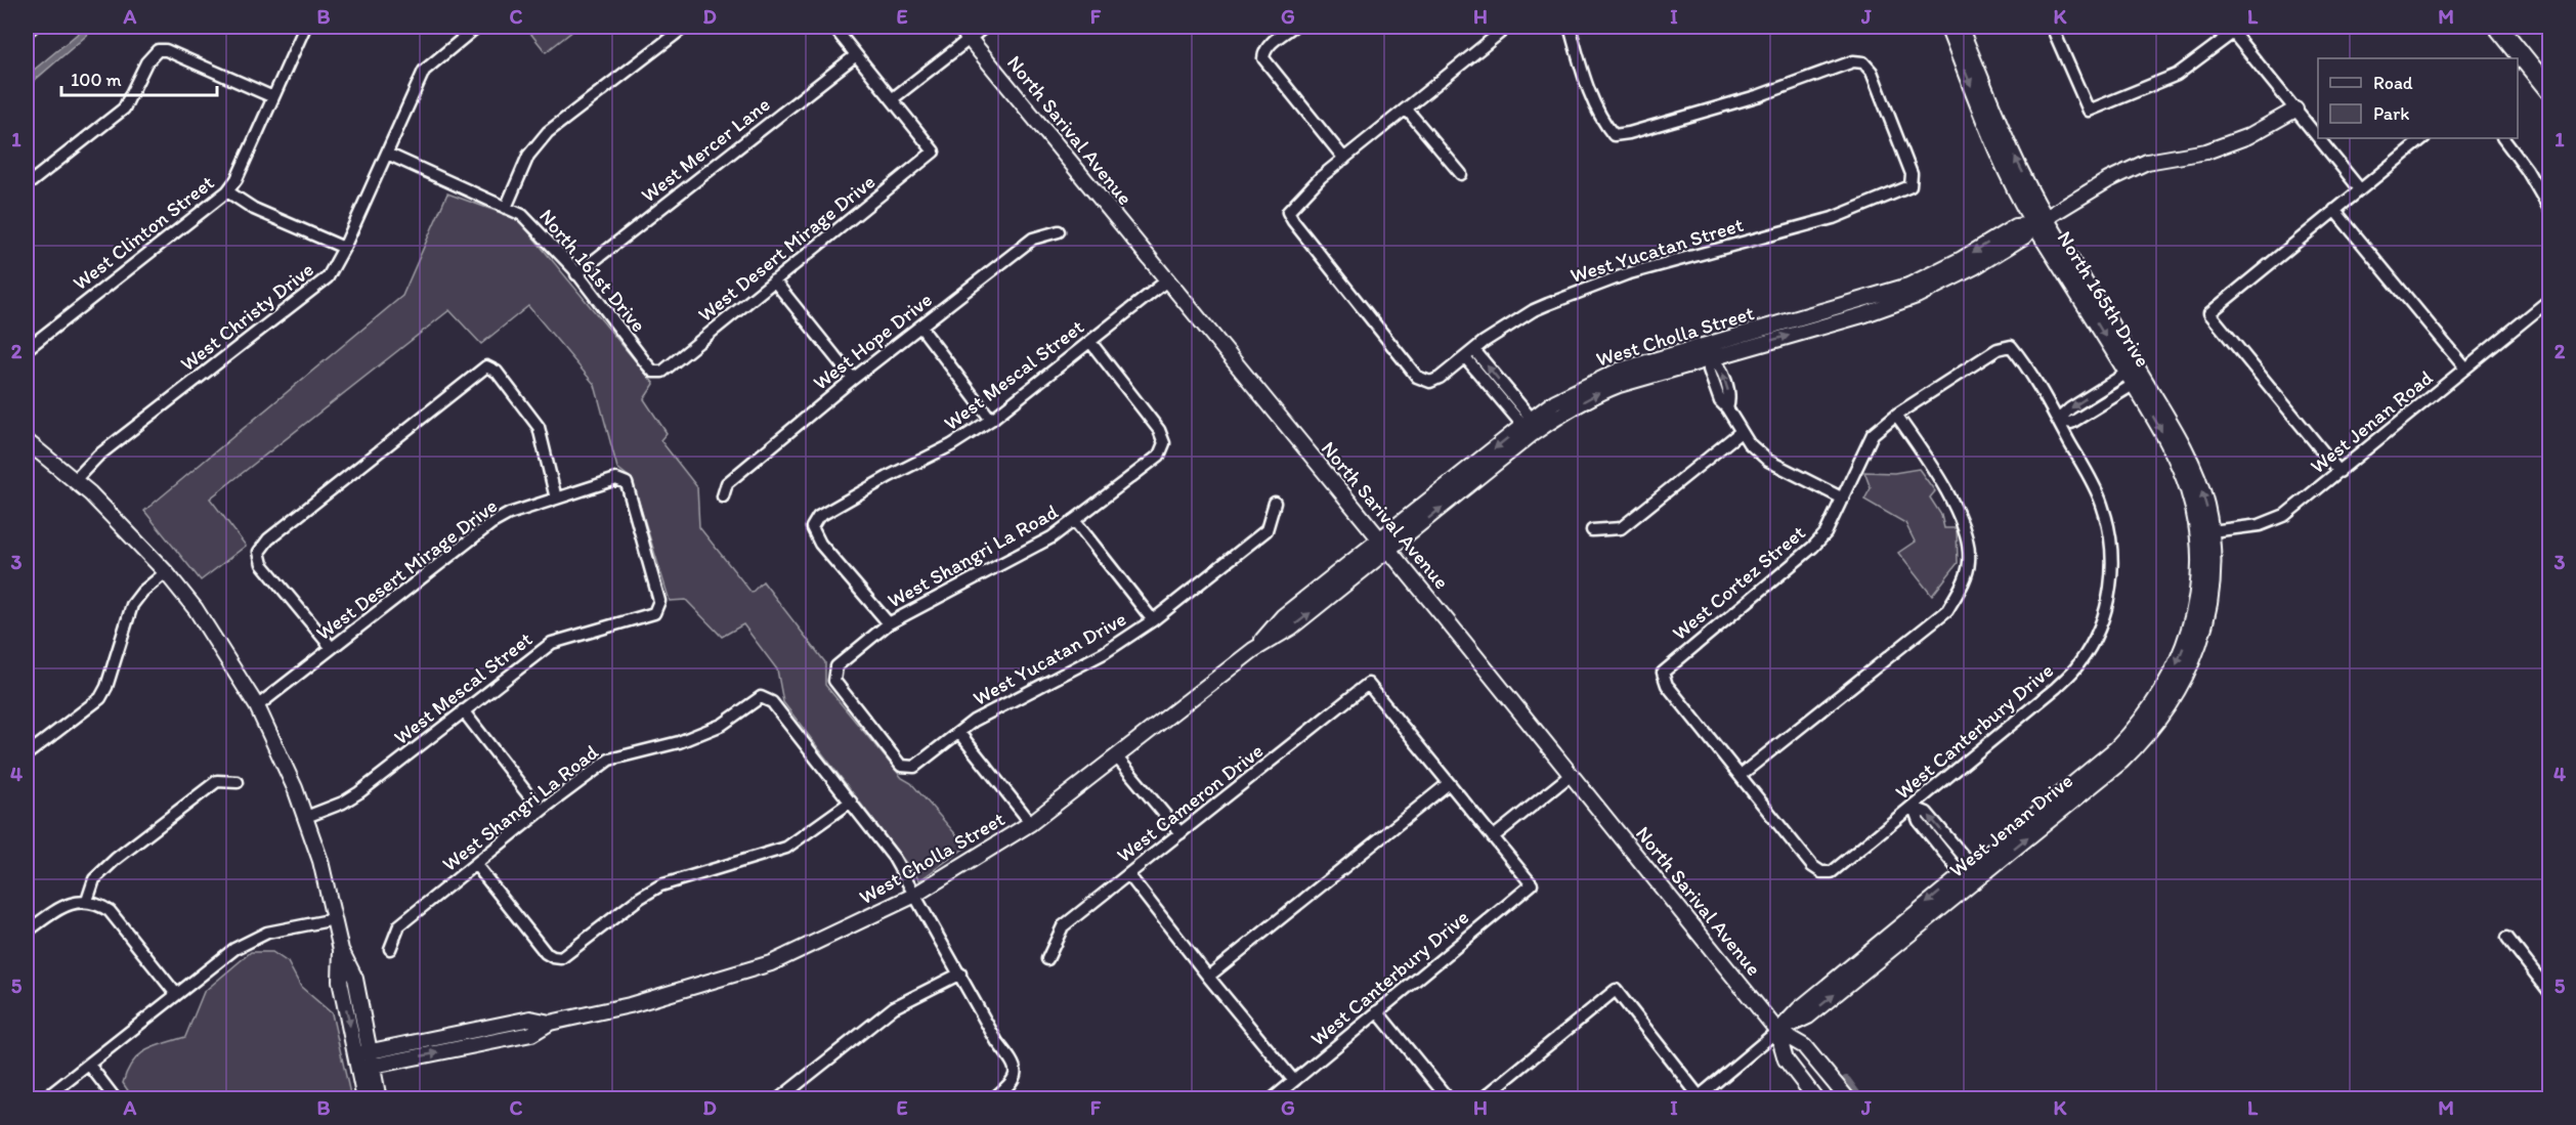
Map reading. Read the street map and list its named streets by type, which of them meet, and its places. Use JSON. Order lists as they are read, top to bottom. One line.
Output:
{"streets":{"street":["North Sarival Avenue","West Mercer Lane","West Clinton Street","West Desert Mirage Drive","West Yucatan Street","North 161st Drive","North 165th Drive","West Christy Drive","West Cholla Street","West Hope Drive","West Mescal Street","West Jenan Road","West Shangri La Road","West Cortez Street","West Yucatan Drive","West Canterbury Drive","West Cameron Drive","West Jenan Drive"]},"crossings":[["North Sarival Avenue","West Cholla Street"],["North Sarival Avenue","West Mescal Street"],["North Sarival Avenue","West Jenan Drive"],["West Mercer Lane","North 161st Drive"],["West Desert Mirage Drive","North 161st Drive"],["West Desert Mirage Drive","West Mescal Street"],["North 161st Drive","West Christy Drive"],["North 165th Drive","West Cholla Street"],["North 165th Drive","West Jenan Road"],["North 165th Drive","West Jenan Drive"],["West Mescal Street","West Shangri La Road"],["West Shangri La Road","West Yucatan Drive"],["West Cortez Street","West Canterbury Drive"]],"legend":["Road","Park"],"scale_bar":"100 m","grid":{"columns":["A","B","C","D","E","F","G","H","I","J","K","L","M"],"rows":["1","2","3","4","5"]}}
